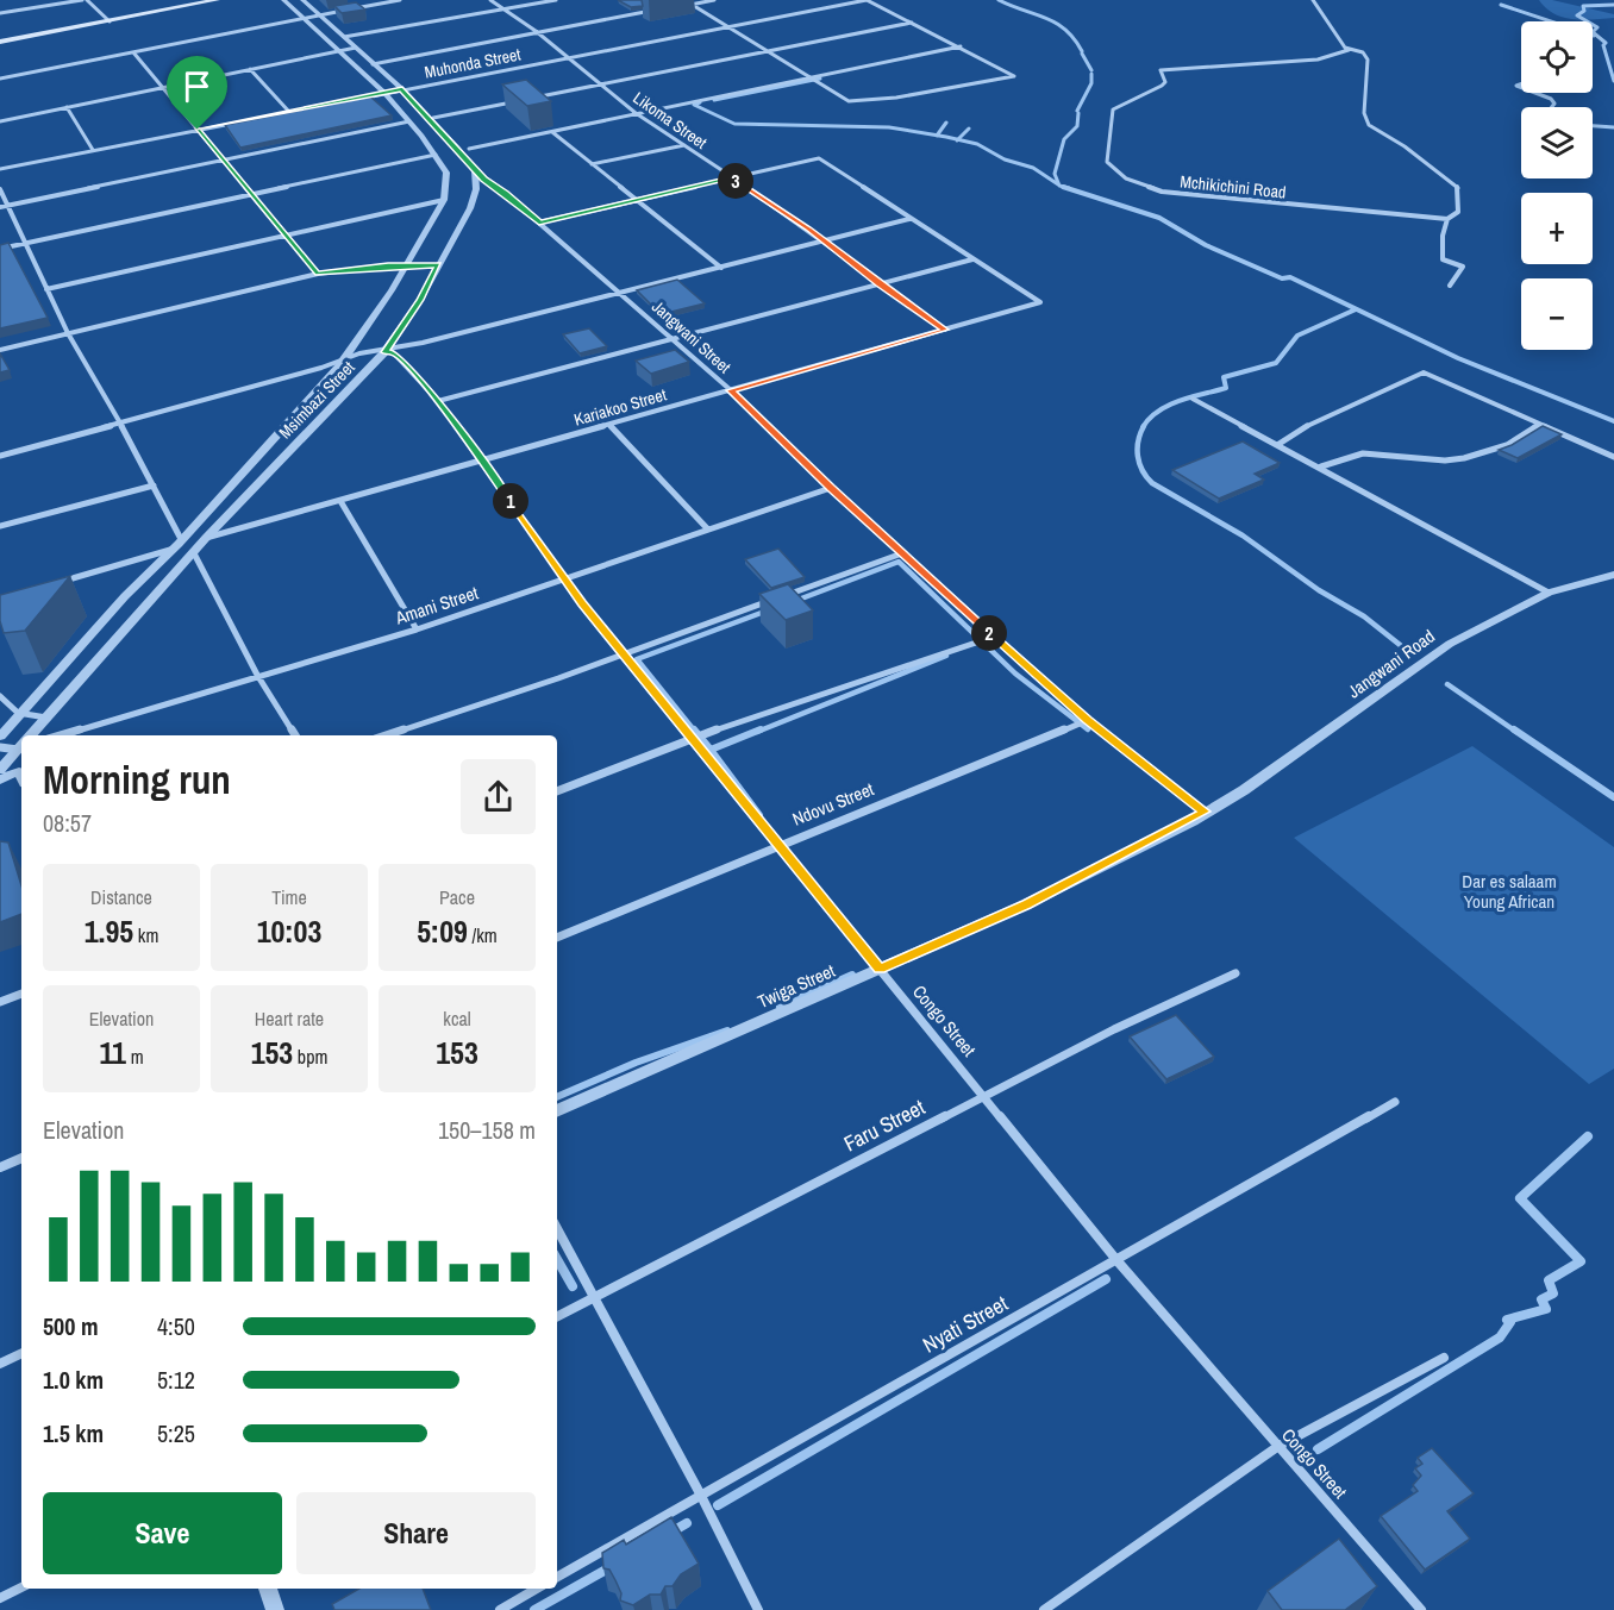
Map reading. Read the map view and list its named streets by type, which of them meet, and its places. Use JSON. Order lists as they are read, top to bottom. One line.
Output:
{"streets":{"street":["Muhonda Street","Likoma Street","Mchikichini Road","Jangwani Street","Msimbazi Street","Kariakoo Street","Amani Street","Jangwani Road","Ndovu Street","Twiga Street","Congo Street","Faru Street","Nyati Street"]},"crossings":[["Muhonda Street","Likoma Street"],["Likoma Street","Kariakoo Street"],["Jangwani Street","Msimbazi Street"],["Jangwani Street","Kariakoo Street"],["Jangwani Street","Amani Street"],["Jangwani Street","Jangwani Road"],["Jangwani Street","Ndovu Street"],["Jangwani Street","Twiga Street"],["Msimbazi Street","Kariakoo Street"],["Msimbazi Street","Congo Street"],["Kariakoo Street","Congo Street"],["Amani Street","Congo Street"],["Jangwani Road","Twiga Street"],["Ndovu Street","Congo Street"],["Twiga Street","Congo Street"],["Congo Street","Faru Street"],["Congo Street","Nyati Street"]],"parks":["Dar es salaam Young African"],"page":{"map_buttons":["+","−"],"pins":["3","1","2"],"heading":["Morning run","08:57"],"stats":[["Distance","1.95 km"],["Time","10:03"],["Pace","5:09 /km"],["Elevation","11 m"],["Heart rate","153 bpm"],["kcal","153"]],"chart":["Elevation","150–158 m"],"list":[{"name":"500 m","note":"4:50"},{"name":"1.0 km","note":"5:12"},{"name":"1.5 km","note":"5:25"}],"buttons":["Save","Share"]}}
